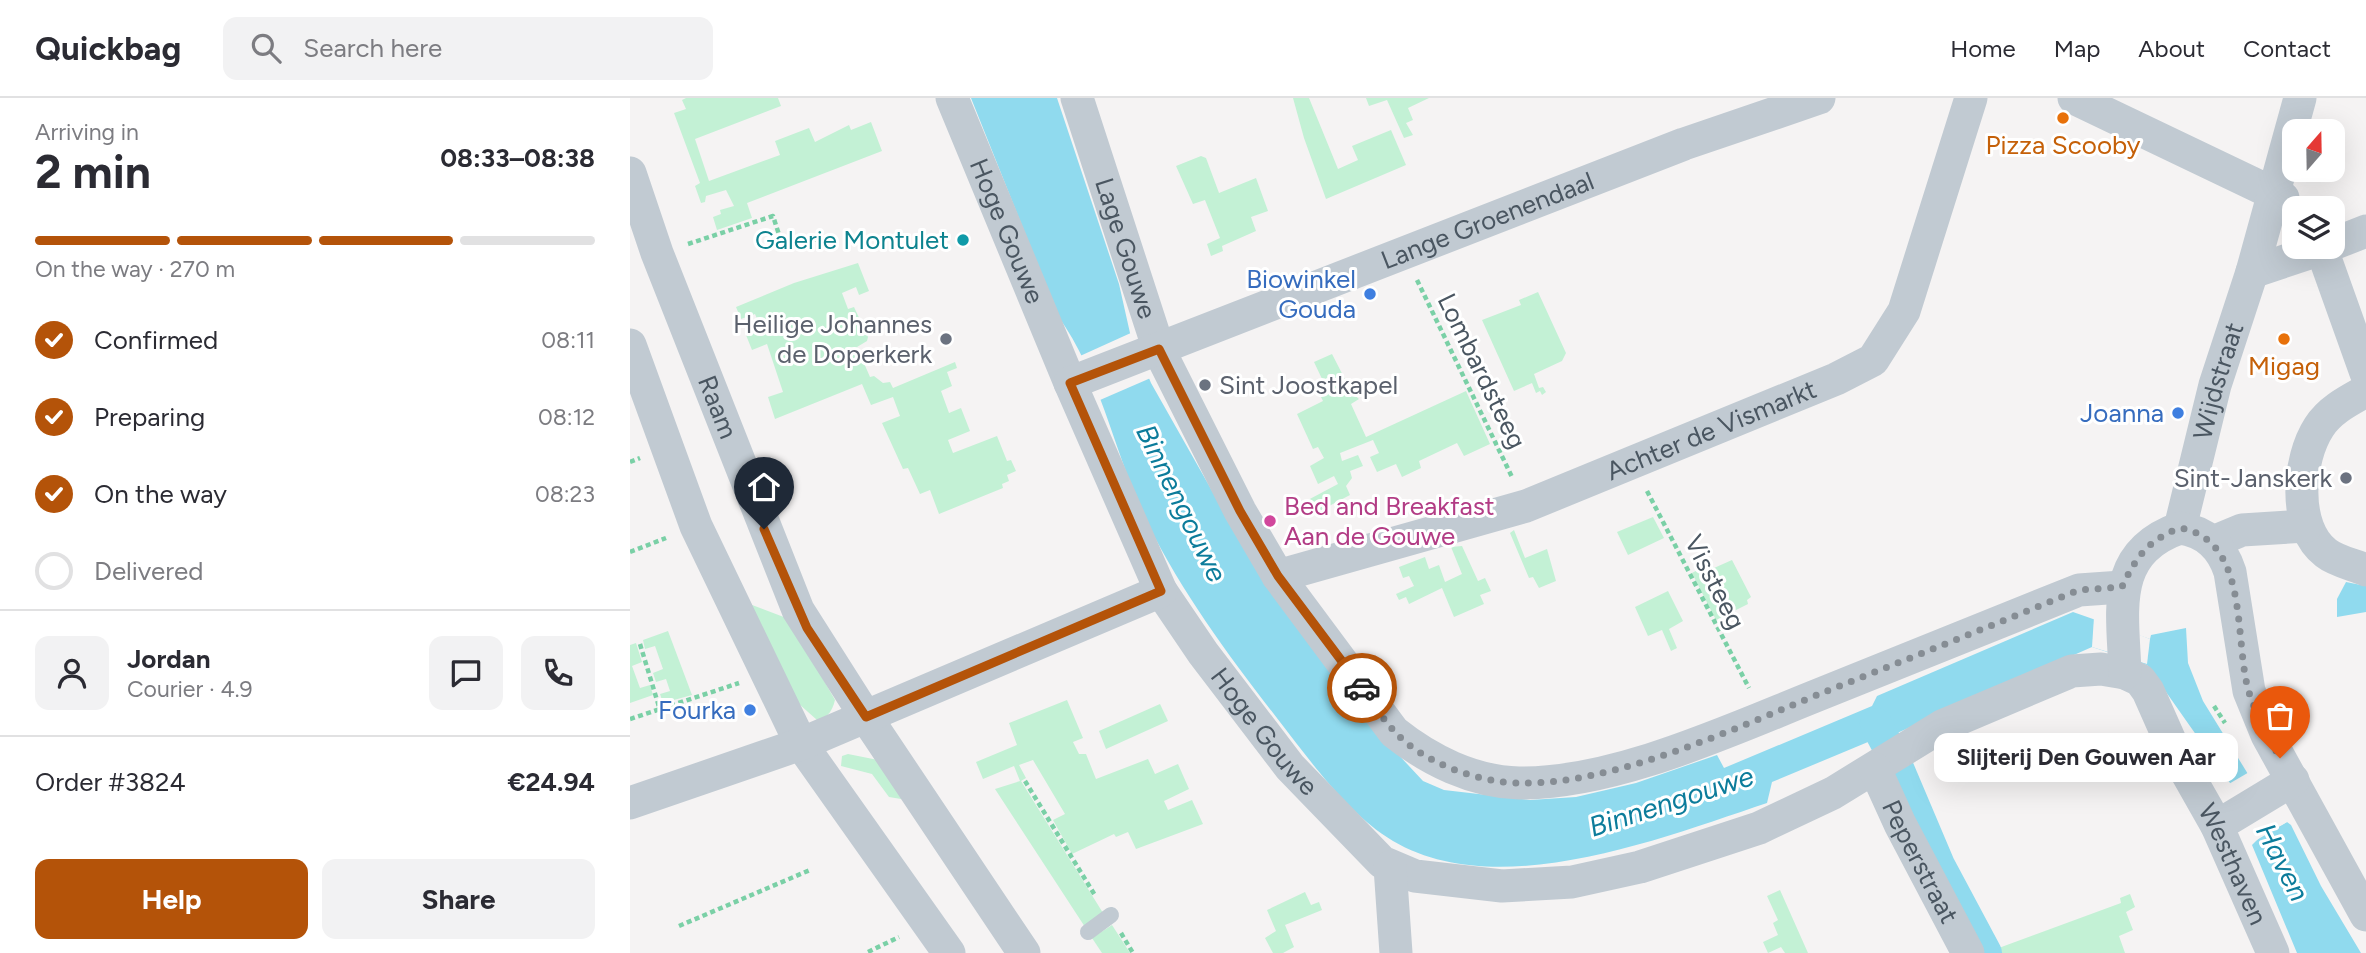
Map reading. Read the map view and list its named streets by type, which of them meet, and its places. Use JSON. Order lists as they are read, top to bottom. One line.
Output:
{"streets":{"street":["Lange Groenendaal","Hoge Gouwe","Lage Gouwe","Wijdstraat","Raam","Achter de Vismarkt","Peperstraat","Westhaven"],"path":["Lombardsteeg","Vissteeg"]},"crossings":[["Lange Groenendaal","Hoge Gouwe"],["Lange Groenendaal","Lage Gouwe"],["Lange Groenendaal","Lombardsteeg"],["Hoge Gouwe","Peperstraat"],["Hoge Gouwe","Westhaven"],["Lage Gouwe","Achter de Vismarkt"],["Lage Gouwe","Vissteeg"],["Lombardsteeg","Achter de Vismarkt"],["Achter de Vismarkt","Vissteeg"]],"water":["Binnengouwe","Haven"],"places":["Pizza Scooby","Galerie Montulet","Biowinkel Gouda","Heilige Johannes de Doperkerk","Migag","Sint Joostkapel","Joanna","Sint-Janskerk","Bed and Breakfast Aan de Gouwe","Fourka","Slijterij Den Gouwen Aar"],"north":"top","page":{"header":"Quickbag","search":"Search here","nav":["Home","Map","About","Contact"],"heading":["2 min","Arriving in","08:33–08:38"],"panel":["Jordan","Courier · 4.9","Order #3824","€24.94"],"bar":"On the way · 270 m","list":[["Confirmed","08:11"],["Preparing","08:12"],["On the way","08:23"],"Delivered"],"bubble":"Slijterij Den Gouwen Aar","buttons":["Help","Share"]}}
